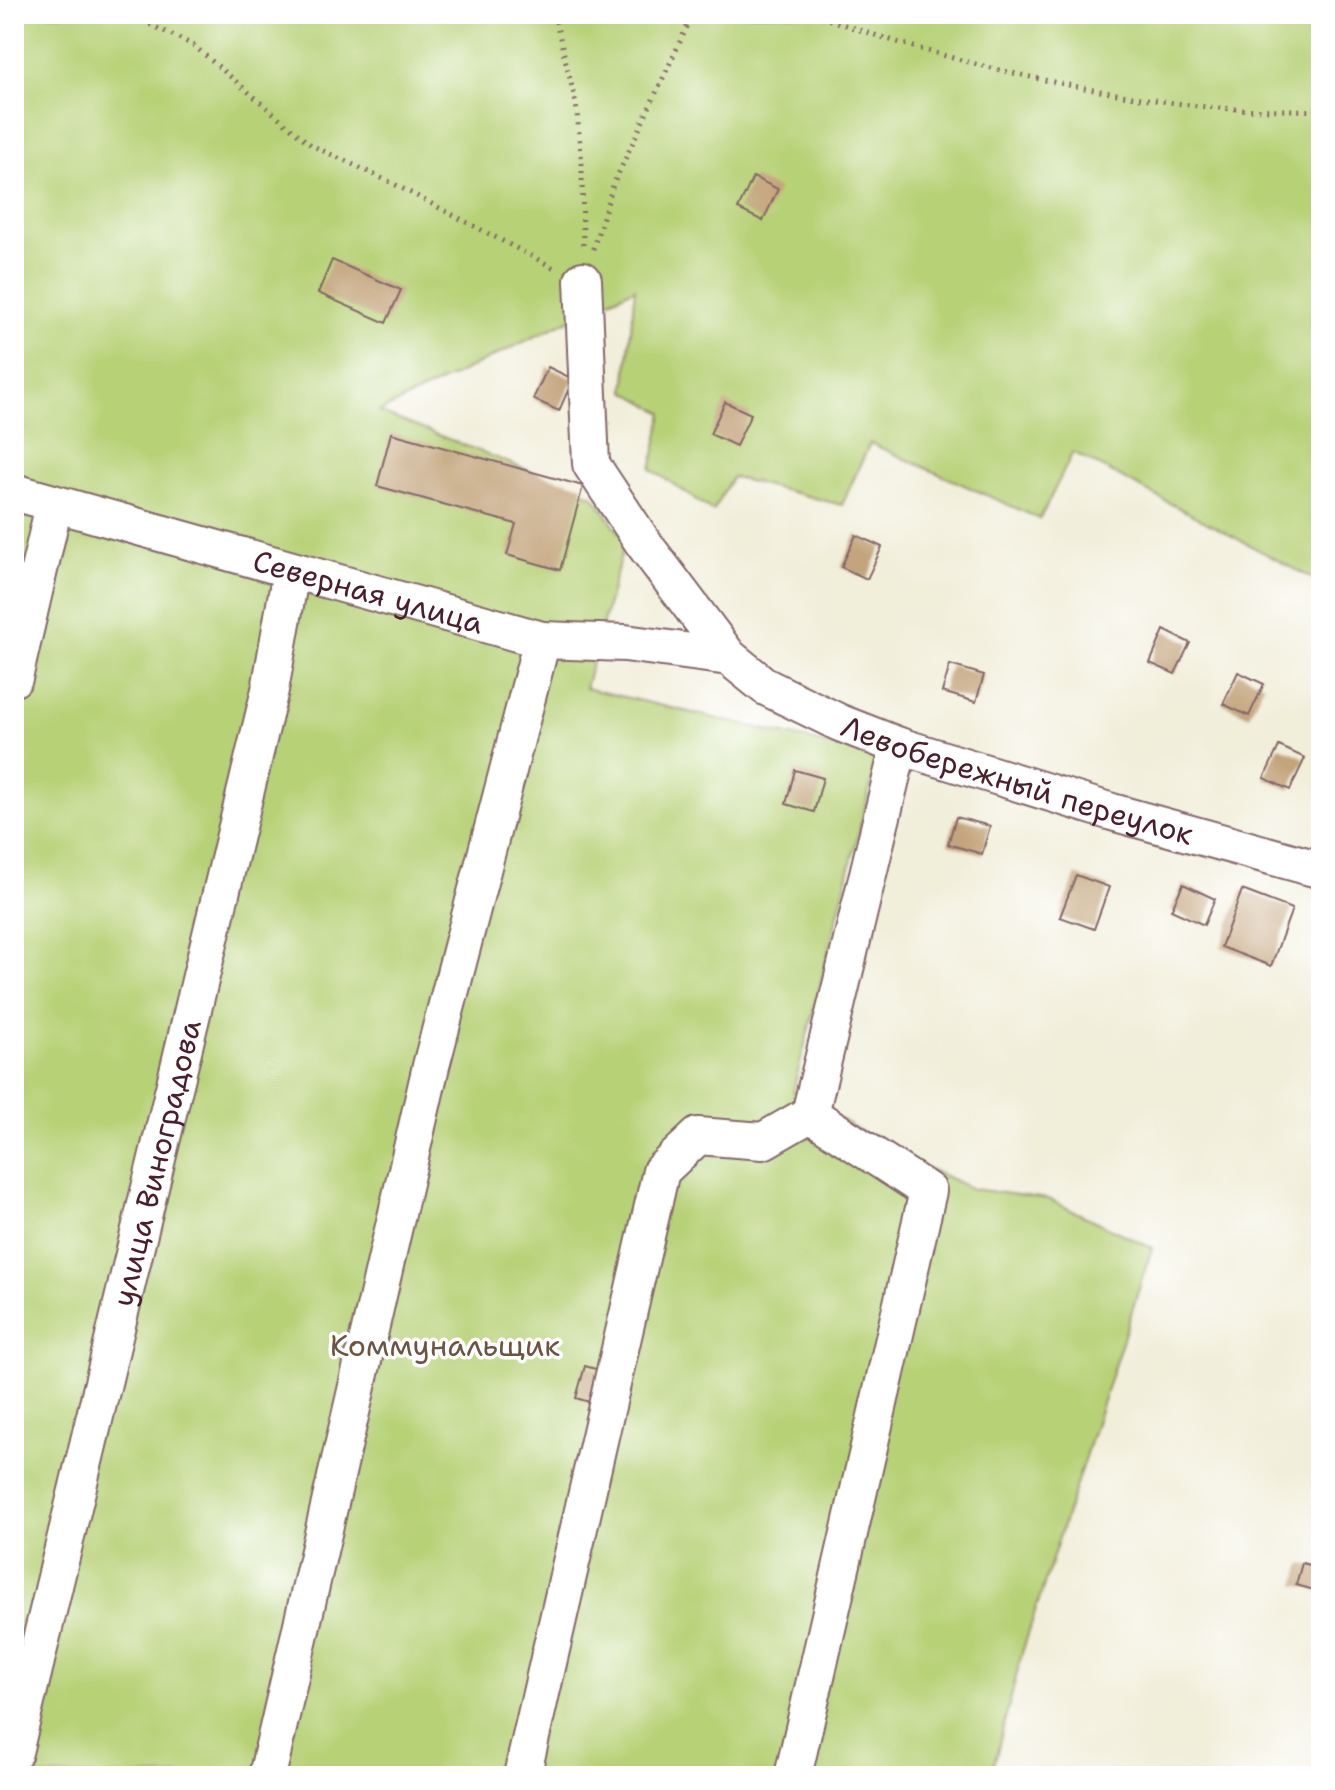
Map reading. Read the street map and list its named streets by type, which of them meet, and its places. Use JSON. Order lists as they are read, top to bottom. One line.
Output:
{"streets":{"street":["Северная улица","Левобережный переулок","улица Виноградова"]},"crossings":[["Северная улица","Левобережный переулок"],["Северная улица","улица Виноградова"]],"parks":["Коммунальщик"]}
